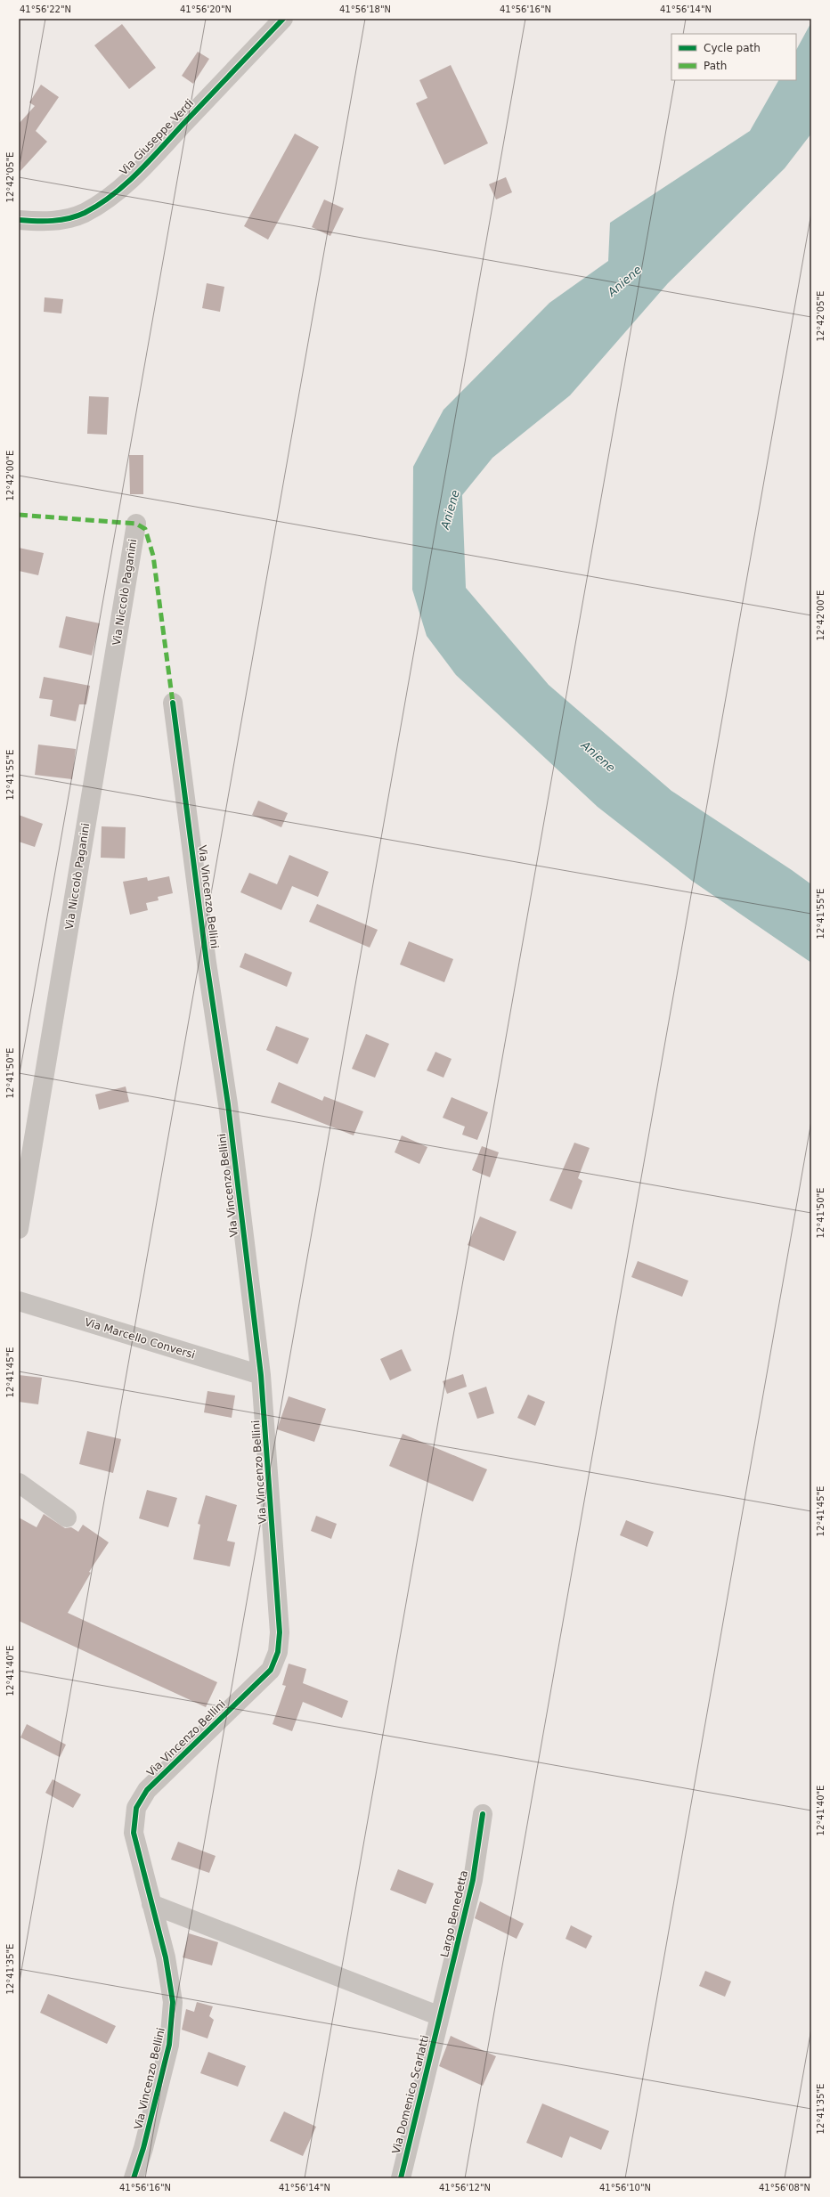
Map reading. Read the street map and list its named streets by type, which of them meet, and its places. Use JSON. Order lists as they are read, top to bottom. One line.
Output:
{"streets":{"street":["Via Giuseppe Verdi","Via Niccolò Paganini","Via Vincenzo Bellini","Via Marcello Conversi","Largo Benedetta","Via Domenico Scarlatti"]},"crossings":[["Via Vincenzo Bellini","Via Marcello Conversi"],["Largo Benedetta","Via Domenico Scarlatti"]],"water":["Aniene"],"legend":["Cycle path","Path"],"coordinates":["41°56'22\"N","41°56'20\"N","41°56'18\"N","41°56'16\"N","41°56'14\"N","12°42'05\"E","12°42'00\"E","12°41'55\"E","12°41'50\"E","12°41'45\"E","12°41'40\"E","12°41'35\"E","41°56'12\"N","41°56'10\"N","41°56'08\"N"]}
